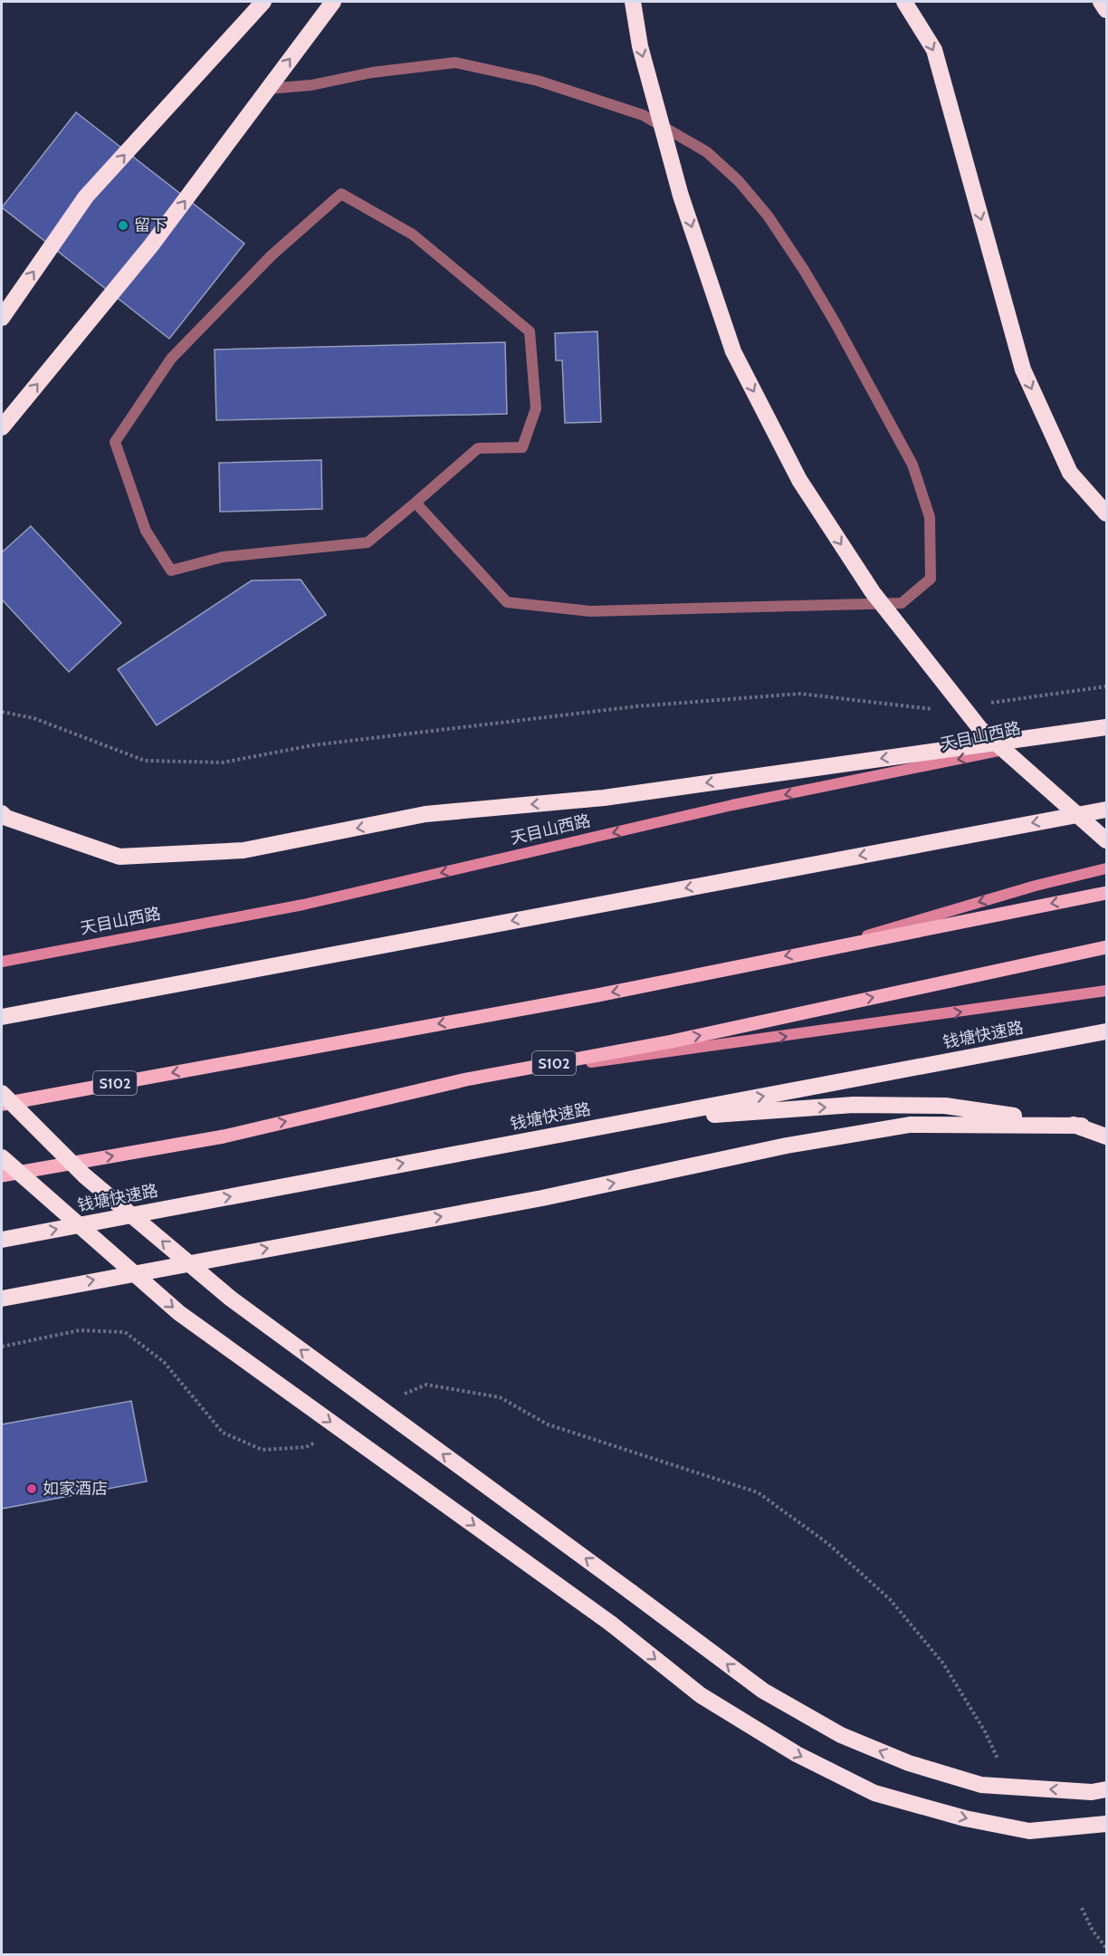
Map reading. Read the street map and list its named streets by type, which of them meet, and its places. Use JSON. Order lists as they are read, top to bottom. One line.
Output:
{"streets":{"highway":["钱塘快速路"],"main road":["天目山西路","S102"]},"one_way":["天目山西路"],"places":["留下","如家酒店"]}
